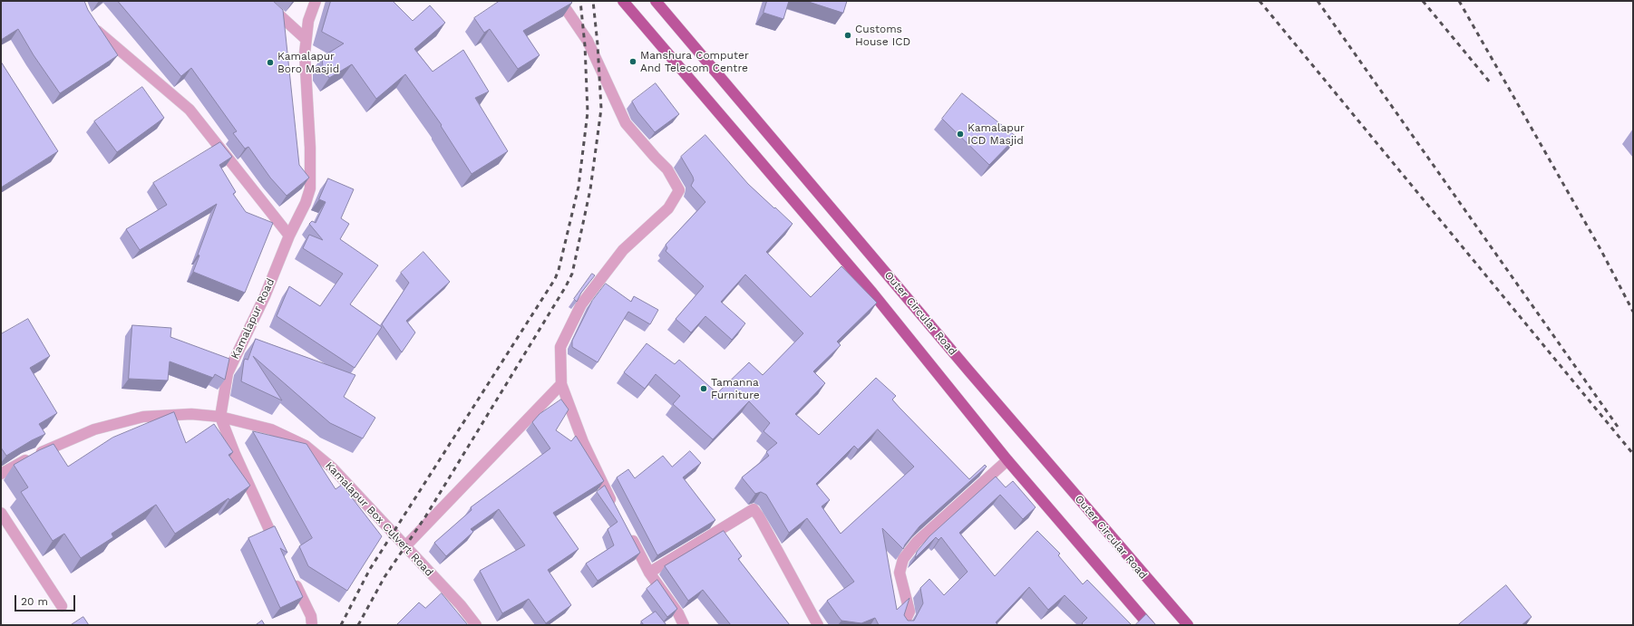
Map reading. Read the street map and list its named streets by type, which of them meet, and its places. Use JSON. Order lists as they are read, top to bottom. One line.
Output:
{"streets":{"main road":["Outer Circular Road"],"street":["Kamalapur Road","Kamalapur Box Culvert Road"]},"crossings":[["Kamalapur Road","Kamalapur Box Culvert Road"]],"places":["Customs House ICD","Manshura Computer And Telecom Centre","Kamalapur Boro Masjid","Kamalapur ICD Masjid","Tamanna Furniture"],"scale_bar":"20 m"}
